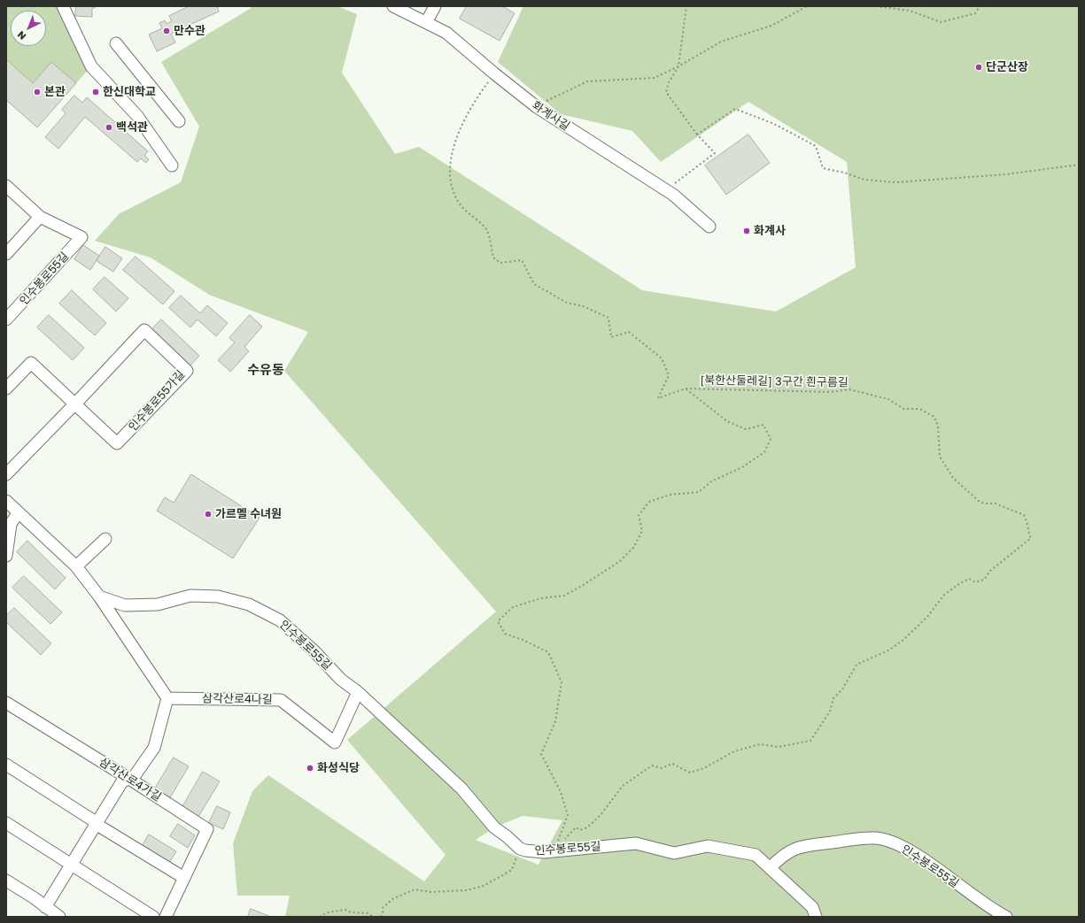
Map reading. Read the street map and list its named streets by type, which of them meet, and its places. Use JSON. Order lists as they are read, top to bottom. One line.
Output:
{"streets":{"street":["화계사길","인수봉로55길","인수봉로55가길","삼각산로4나길","삼각산로4가길"],"path":["[북한산둘레길] 3구간 흰구름길"]},"crossings":[["화계사길","[북한산둘레길] 3구간 흰구름길"],["인수봉로55길","삼각산로4나길"]],"districts":["수유동"],"places":["만수관","단군산장","본관","한신대학교","백석관","화계사","가르멜 수녀원","화성식당"],"north":"bottom left"}
